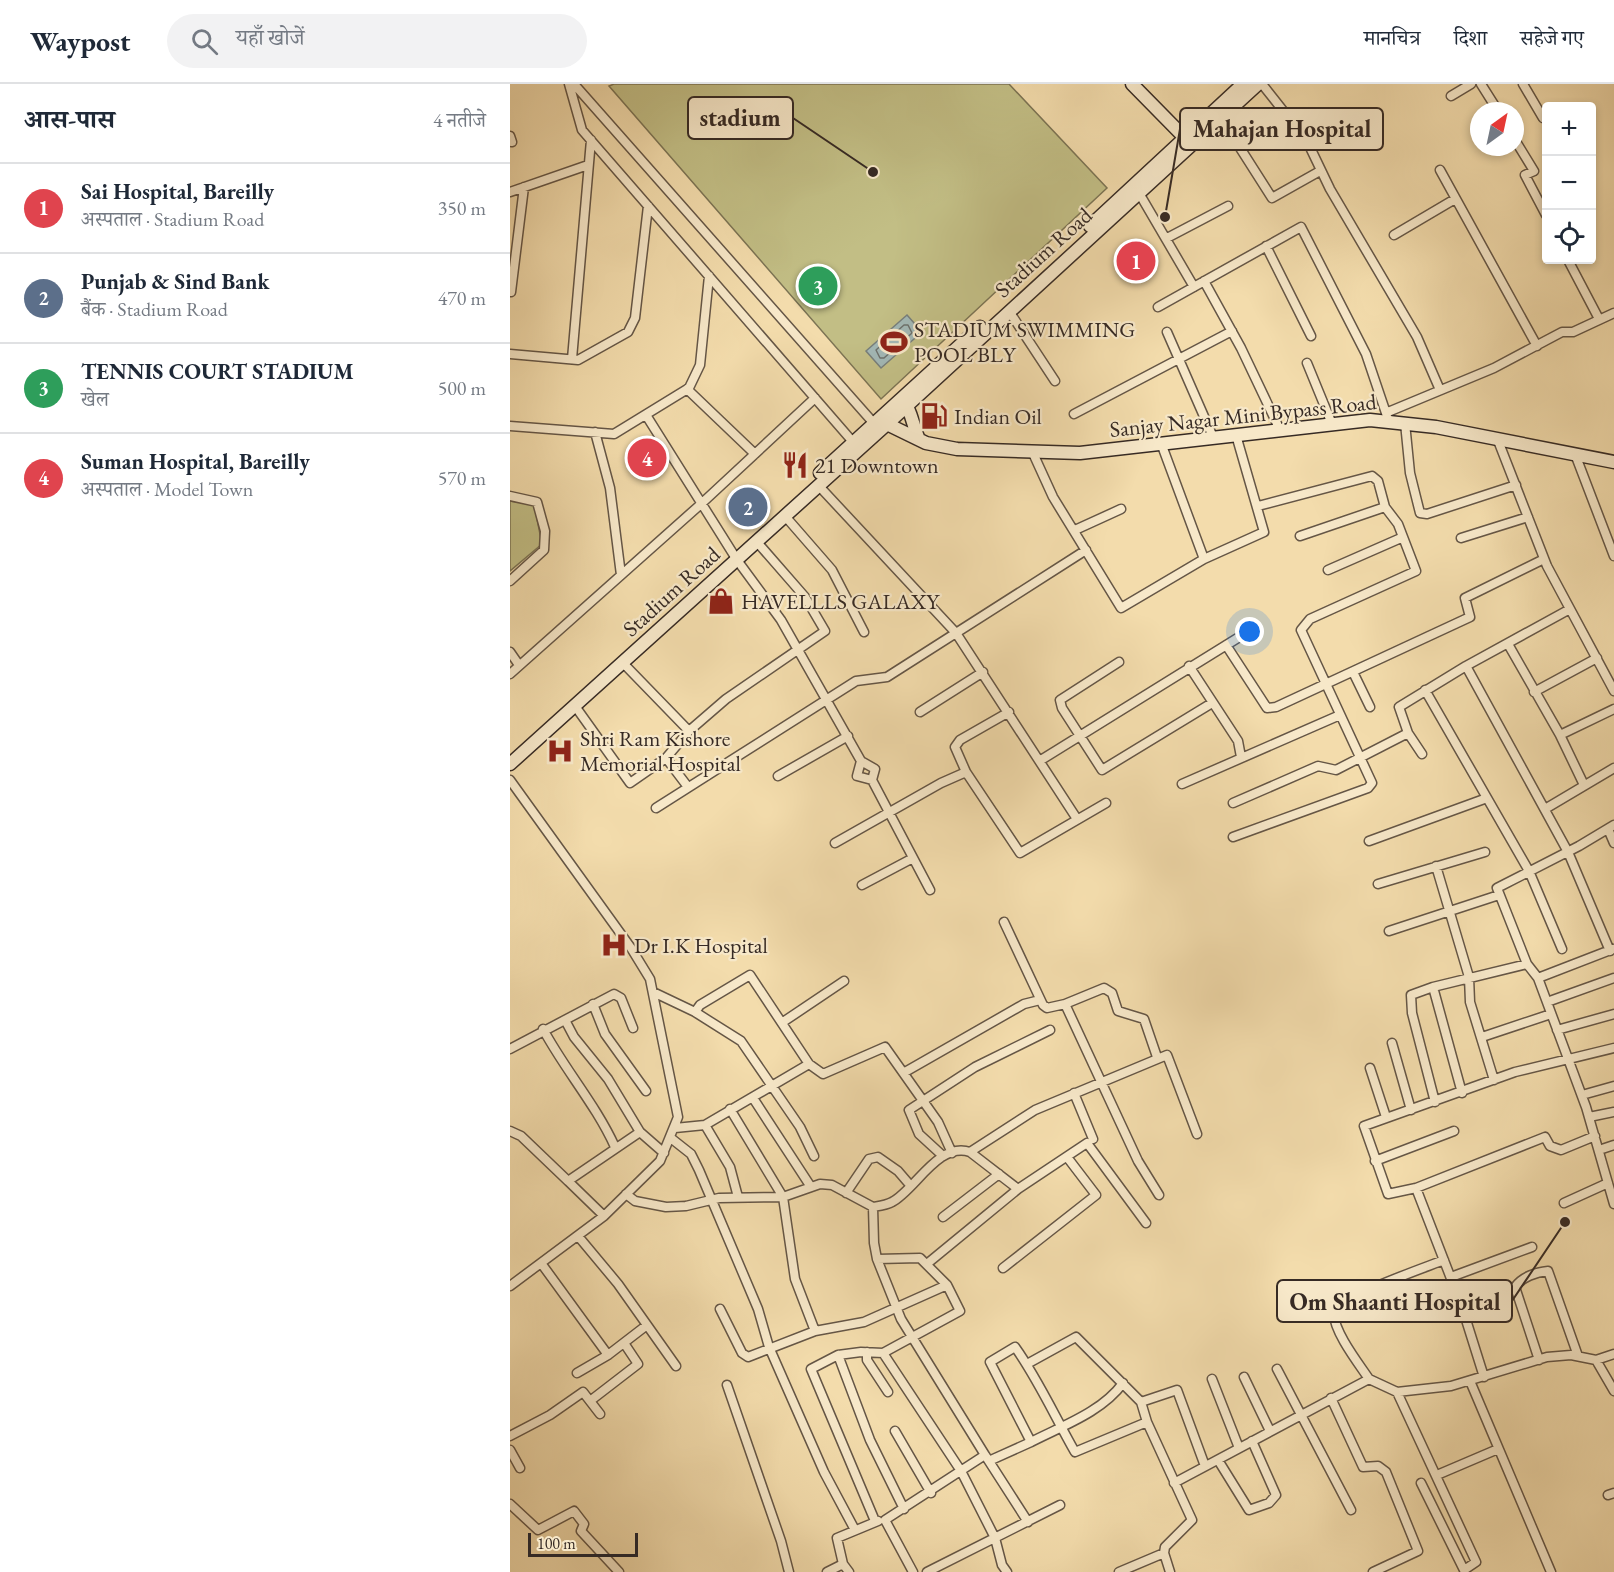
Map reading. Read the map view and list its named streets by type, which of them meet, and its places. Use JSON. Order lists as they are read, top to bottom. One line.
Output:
{"streets":{"main road":["Stadium Road","Sanjay Nagar Mini Bypass Road"]},"crossings":[["Stadium Road","Sanjay Nagar Mini Bypass Road"]],"places":{"other":["stadium","Mahajan Hospital","Om Shaanti Hospital"],"sports":["STADIUM SWIMMING POOL BLY"],"fuel station":["Indian Oil"],"restaurant":["21 Downtown"],"shop":["HAVELLLS GALAXY"],"hospital":["Shri Ram Kishore Memorial Hospital","Dr I.K Hospital"]},"scale_bar":"100 m","north":"top right","page":{"header":"Waypost","search":"यहाँ खोजें","nav":["मानचित्र","दिशा","सहेजे गए"],"heading":["आस-पास","4 नतीजे"],"map_buttons":["+","−"],"list":[{"mark":"1","name":"Sai Hospital, Bareilly","note":"अस्पताल · Stadium Road","value":"350 m"},{"mark":"2","name":"Punjab & Sind Bank","note":"बैंक · Stadium Road","value":"470 m"},{"mark":"3","name":"TENNIS COURT STADIUM","note":"खेल","value":"500 m"},{"mark":"4","name":"Suman Hospital, Bareilly","note":"अस्पताल · Model Town","value":"570 m"}],"pins":["1","3","4","2"],"scale":"100 m"}}
